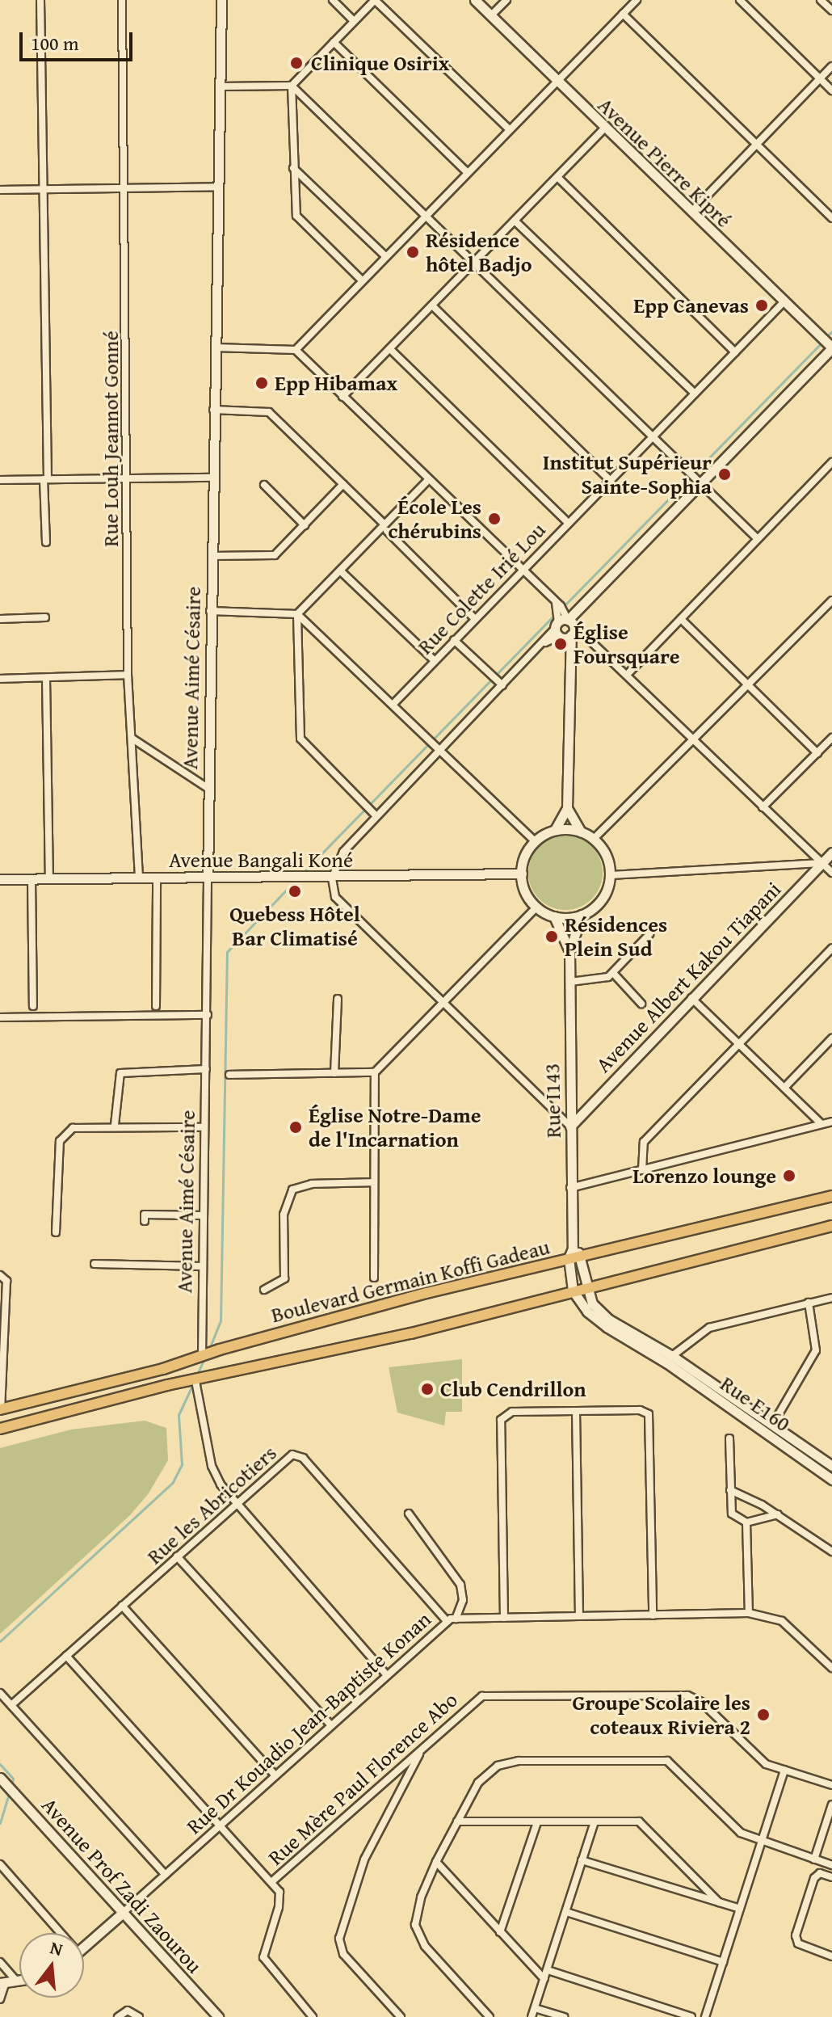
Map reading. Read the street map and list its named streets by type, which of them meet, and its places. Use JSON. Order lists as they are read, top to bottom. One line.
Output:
{"streets":{"main road":["Boulevard Germain Koffi Gadeau"],"street":["Avenue Pierre Kipré","Rue Louh Jeannot Gonné","Rue Colette Irié Lou","Avenue Aimé Césaire","Avenue Bangali Koné","Avenue Albert Kakou Tiapani","Rue I143","Rue E160","Rue les Abricotiers","Rue Dr Kouadio Jean-Baptiste Konan","Rue Mère Paul Florence Abo","Avenue Prof Zadi Zaourou"]},"crossings":[["Avenue Pierre Kipré","Rue Colette Irié Lou"],["Rue Louh Jeannot Gonné","Avenue Bangali Koné"],["Avenue Aimé Césaire","Avenue Bangali Koné"],["Avenue Aimé Césaire","Boulevard Germain Koffi Gadeau"],["Avenue Bangali Koné","Rue I143"],["Avenue Albert Kakou Tiapani","Rue I143"],["Rue I143","Boulevard Germain Koffi Gadeau"],["Rue I143","Rue E160"],["Rue les Abricotiers","Rue Dr Kouadio Jean-Baptiste Konan"],["Rue Dr Kouadio Jean-Baptiste Konan","Avenue Prof Zadi Zaourou"]],"places":["Clinique Osirix","Résidence hôtel Badjo","Epp Canevas","Epp Hibamax","Institut Supérieur Sainte-Sophia","École Les chérubins","Église Foursquare","Quebess Hôtel Bar Climatisé","Résidences Plein Sud","Église Notre-Dame de l'Incarnation","Lorenzo lounge","Club Cendrillon","Groupe Scolaire les coteaux Riviera 2"],"scale_bar":"100 m","north":"top"}
